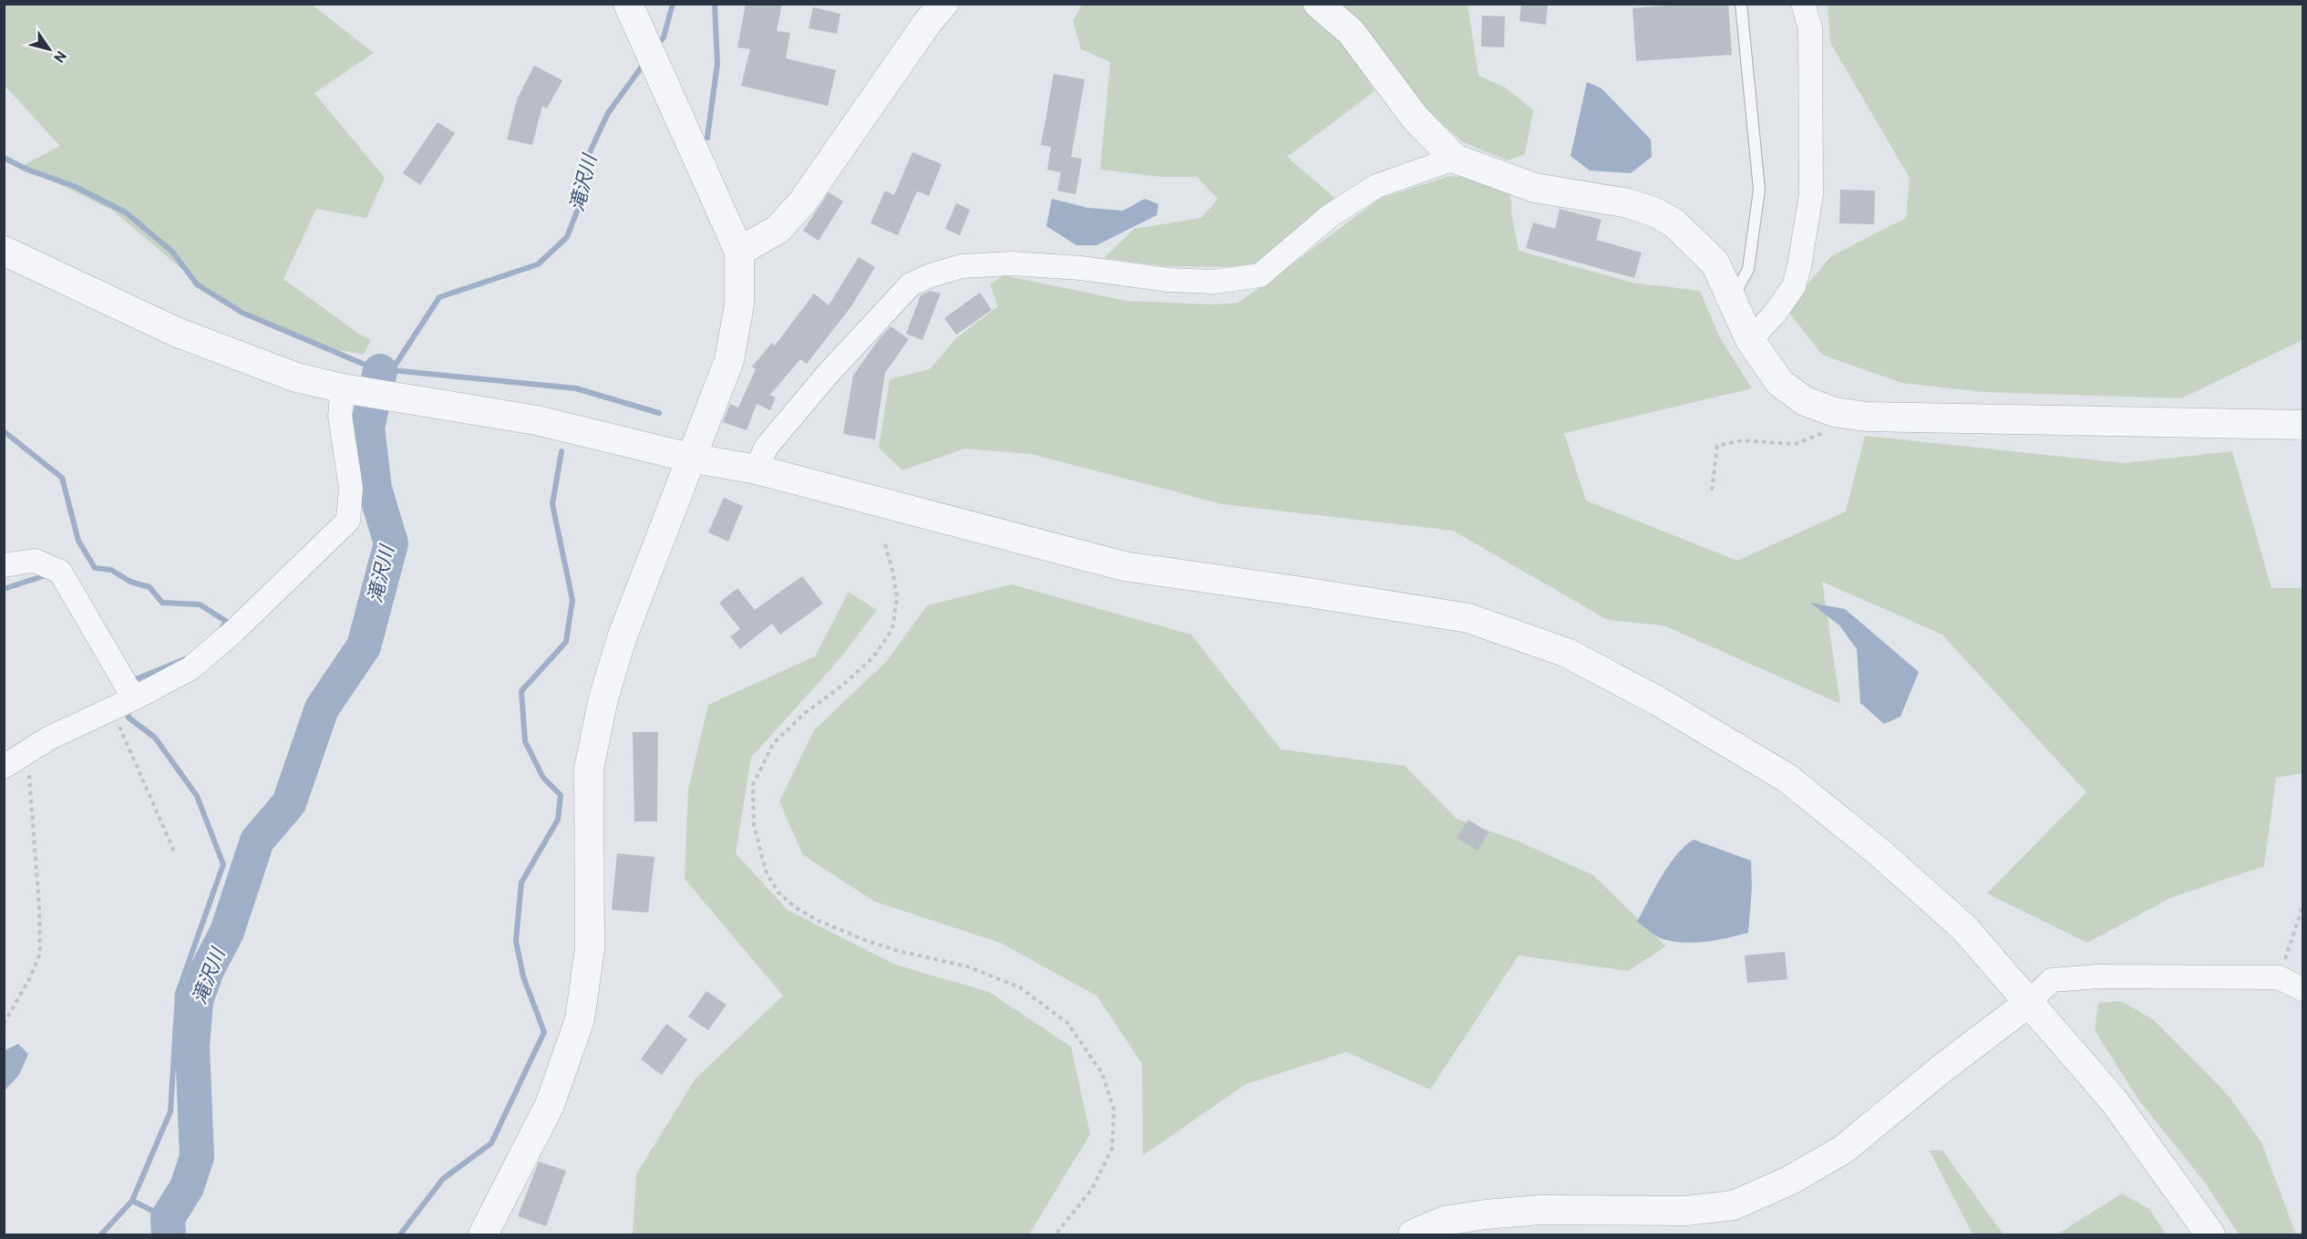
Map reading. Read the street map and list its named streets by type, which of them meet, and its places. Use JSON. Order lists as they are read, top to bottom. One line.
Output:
{"water":["滝沢川"],"north":"bottom right"}
